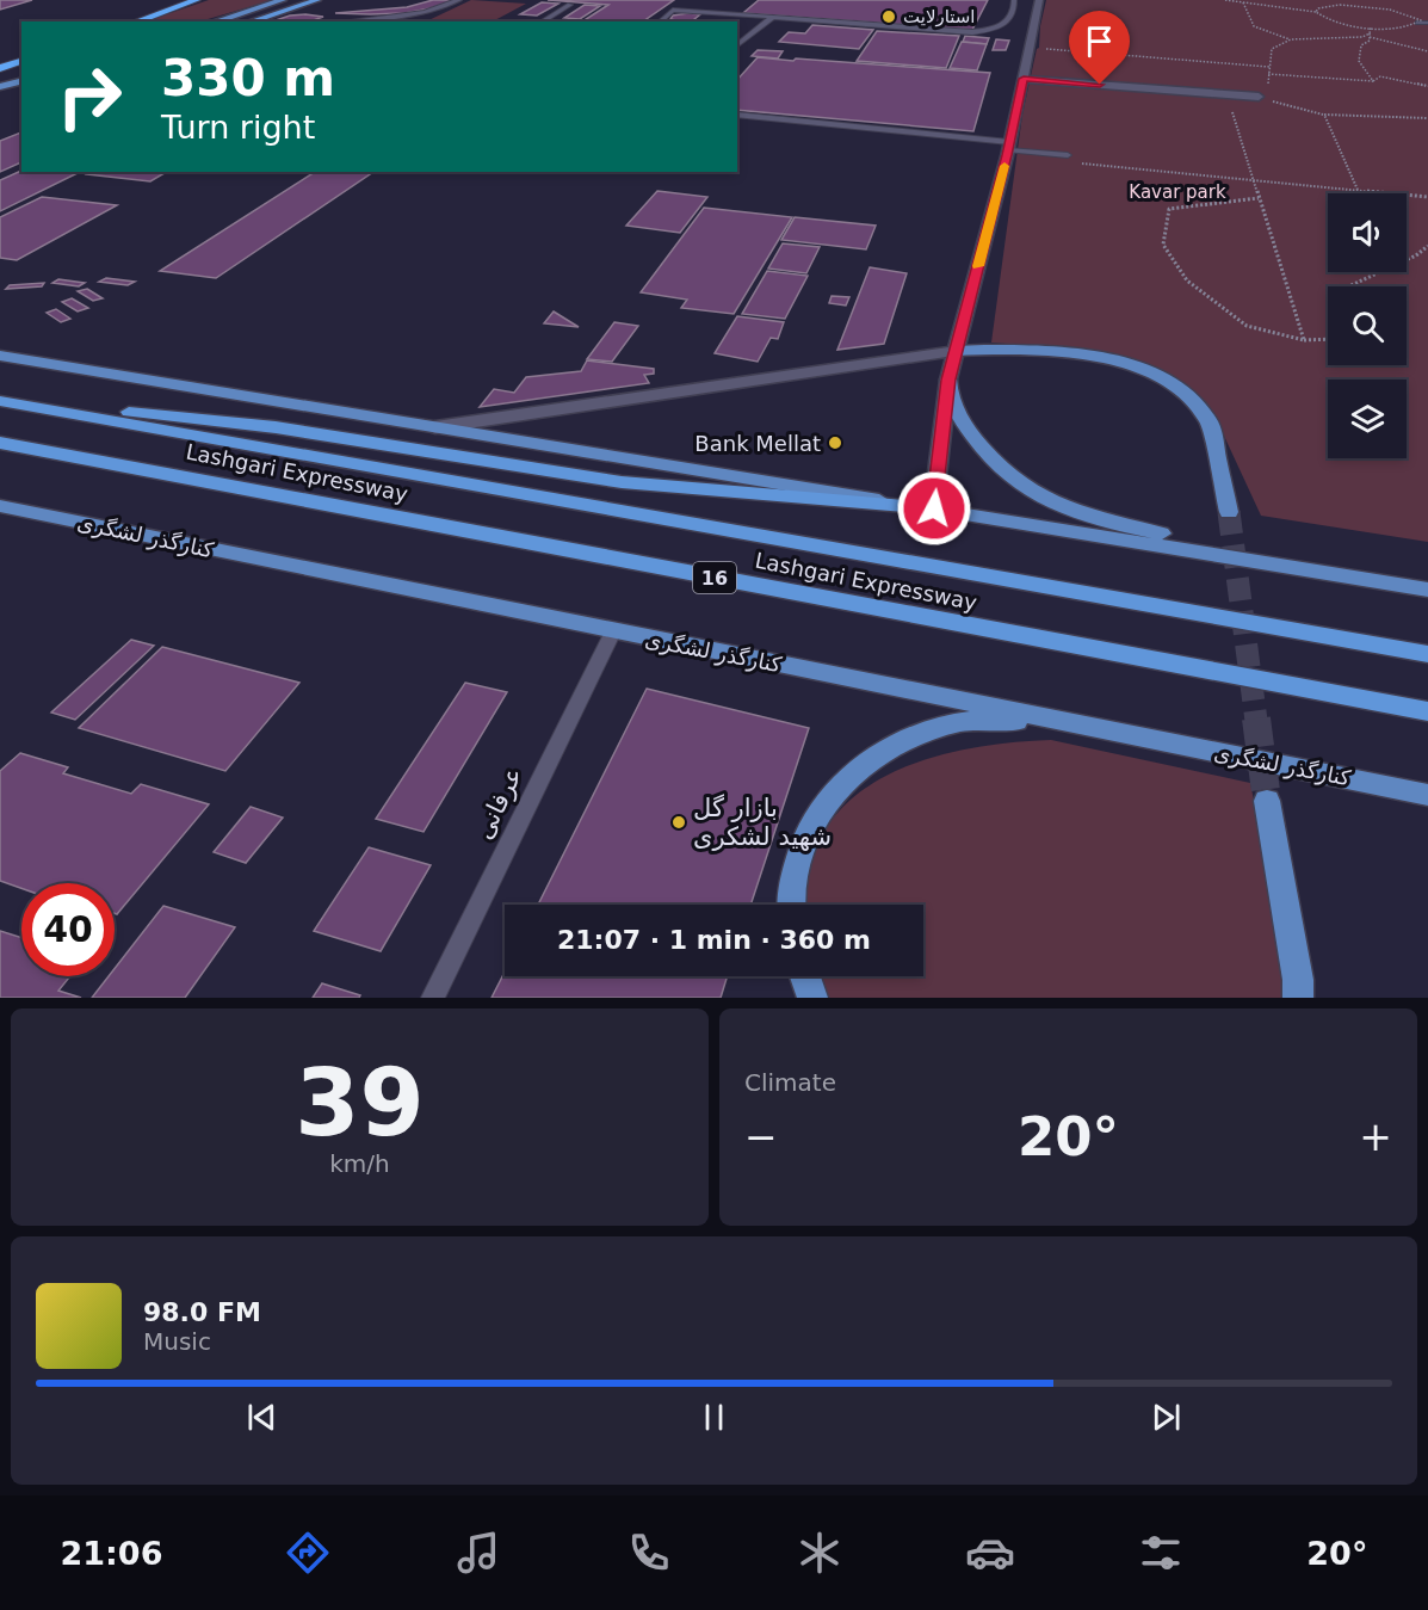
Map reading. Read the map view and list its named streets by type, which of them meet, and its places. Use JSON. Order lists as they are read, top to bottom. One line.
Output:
{"streets":{"highway":["Lashgari Expressway","16"],"main road":["کنارگذر لشگری"],"lane":["عرفانی"]},"crossings":[["کنارگذر لشگری","عرفانی"]],"parks":["Kavar park"],"places":["استارلایت","Bank Mellat","بازار گل شهید لشکری"],"page":{"turn":["330 m","Turn right"],"limit":"40","trip":"21:07 · 1 min · 360 m","tile":[["39","km/h"],"Climate"],"heat":["−","20°","+"],"song":["98.0 FM","Music"],"tabs":["21:06","20°"]}}
